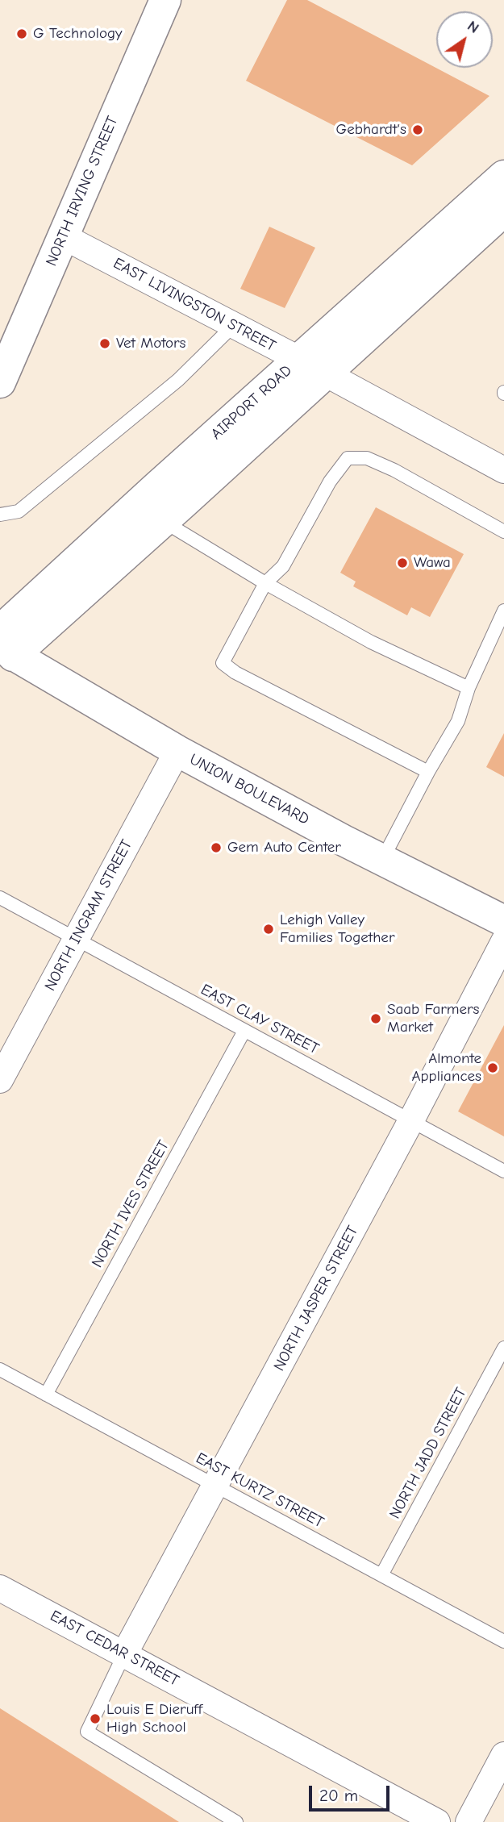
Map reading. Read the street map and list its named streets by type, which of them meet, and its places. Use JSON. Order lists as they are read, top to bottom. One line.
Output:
{"streets":{"main road":["NORTH IRVING STREET","AIRPORT ROAD","UNION BOULEVARD"],"street":["EAST LIVINGSTON STREET","NORTH INGRAM STREET","NORTH JASPER STREET","EAST CEDAR STREET"],"lane":["EAST CLAY STREET","NORTH IVES STREET","NORTH JADD STREET","EAST KURTZ STREET"]},"crossings":[["NORTH IRVING STREET","EAST LIVINGSTON STREET"],["EAST LIVINGSTON STREET","AIRPORT ROAD"],["AIRPORT ROAD","UNION BOULEVARD"],["UNION BOULEVARD","NORTH INGRAM STREET"],["NORTH INGRAM STREET","EAST CLAY STREET"],["EAST CLAY STREET","NORTH IVES STREET"],["EAST CLAY STREET","NORTH JASPER STREET"],["NORTH IVES STREET","EAST KURTZ STREET"],["NORTH JASPER STREET","EAST KURTZ STREET"],["NORTH JASPER STREET","EAST CEDAR STREET"],["NORTH JADD STREET","EAST KURTZ STREET"]],"places":["G Technology","Gebhardt's","Vet Motors","Wawa","Gem Auto Center","Lehigh Valley Families Together","Saab Farmers Market","Almonte Appliances","Louis E Dieruff High School"],"scale_bar":"20 m","north":"top right"}
